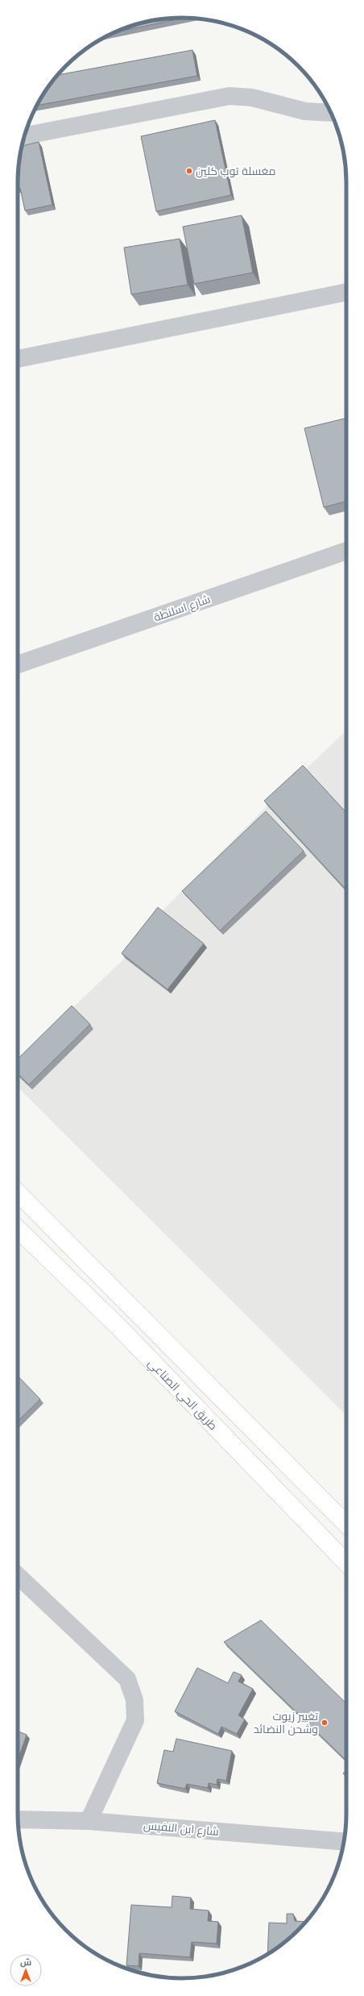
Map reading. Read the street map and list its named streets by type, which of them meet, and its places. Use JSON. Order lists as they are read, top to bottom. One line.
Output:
{"streets":{"highway":["طريق الحي الصناعي"],"street":["شارع اسلنطة","شارع ابن النفيس"]},"places":["مغسلة توب كلين","تغيير زيوت وشحن النضائد"],"north":"top"}
